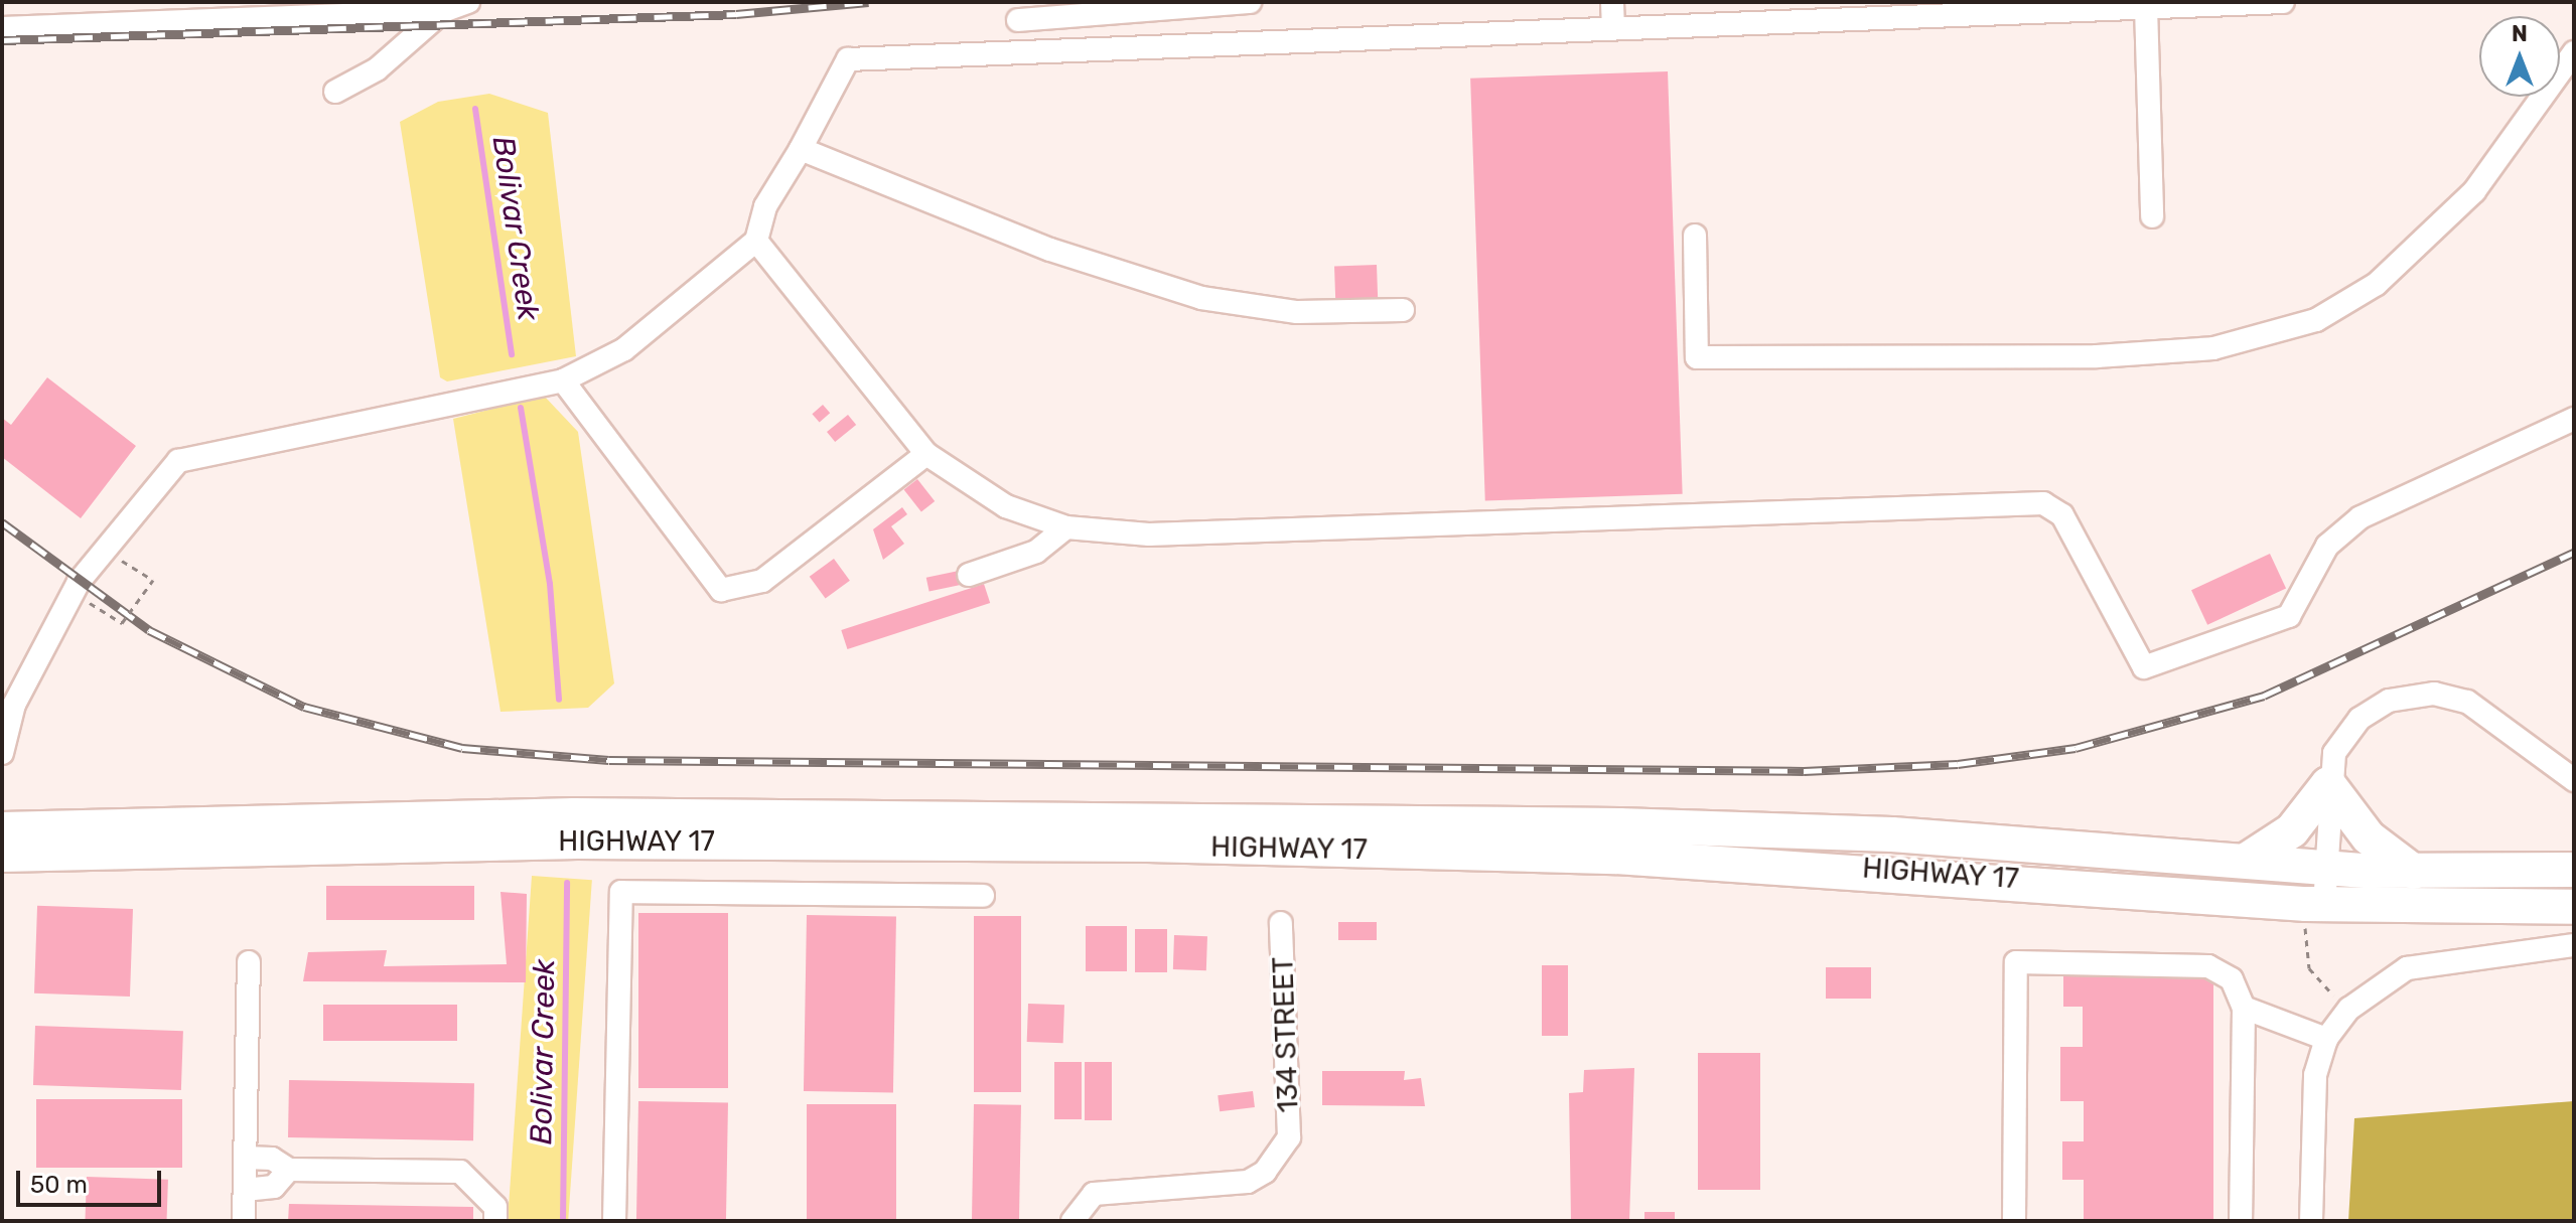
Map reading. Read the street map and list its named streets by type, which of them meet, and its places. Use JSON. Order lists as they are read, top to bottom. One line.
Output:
{"streets":{"highway":["HIGHWAY 17"],"street":["134 STREET"]},"water":["Bolivar Creek"],"scale_bar":"50 m","north":"top"}
